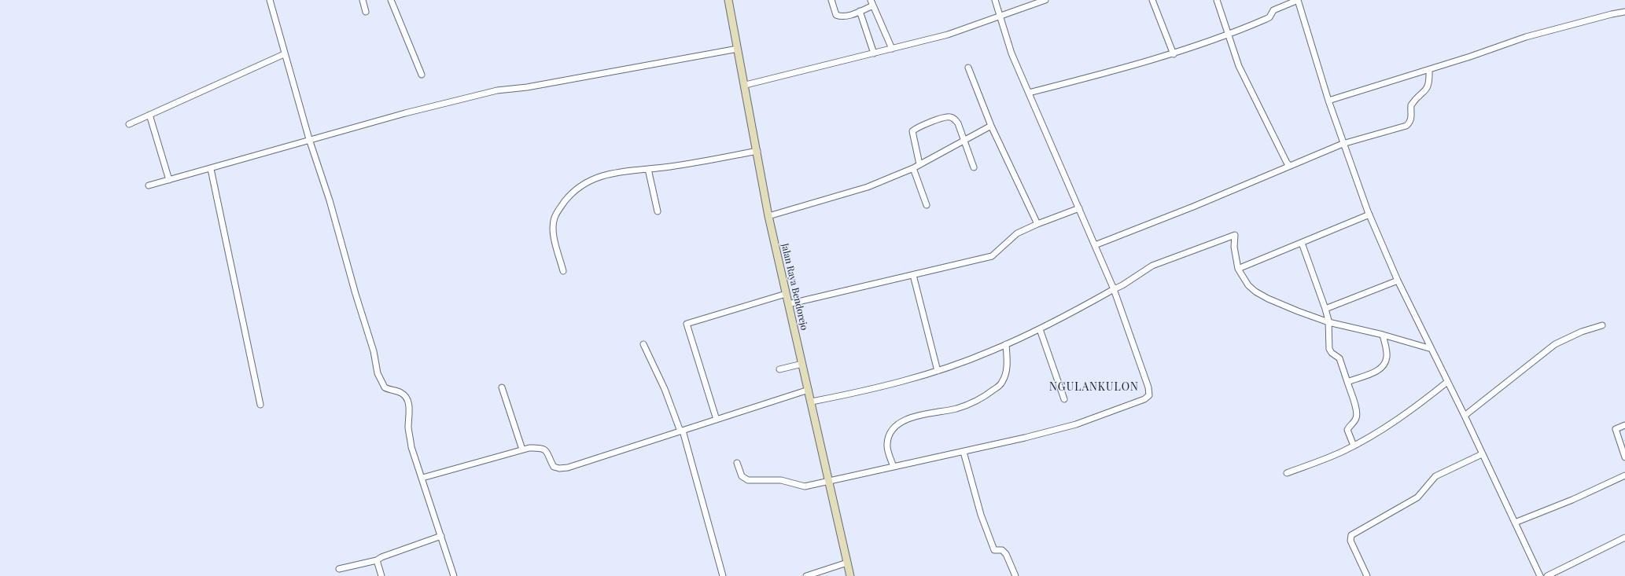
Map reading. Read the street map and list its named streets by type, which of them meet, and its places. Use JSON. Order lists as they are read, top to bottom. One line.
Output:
{"streets":{"main road":["Jalan Raya Bendorejo"]},"districts":["NGULANKULON"]}
